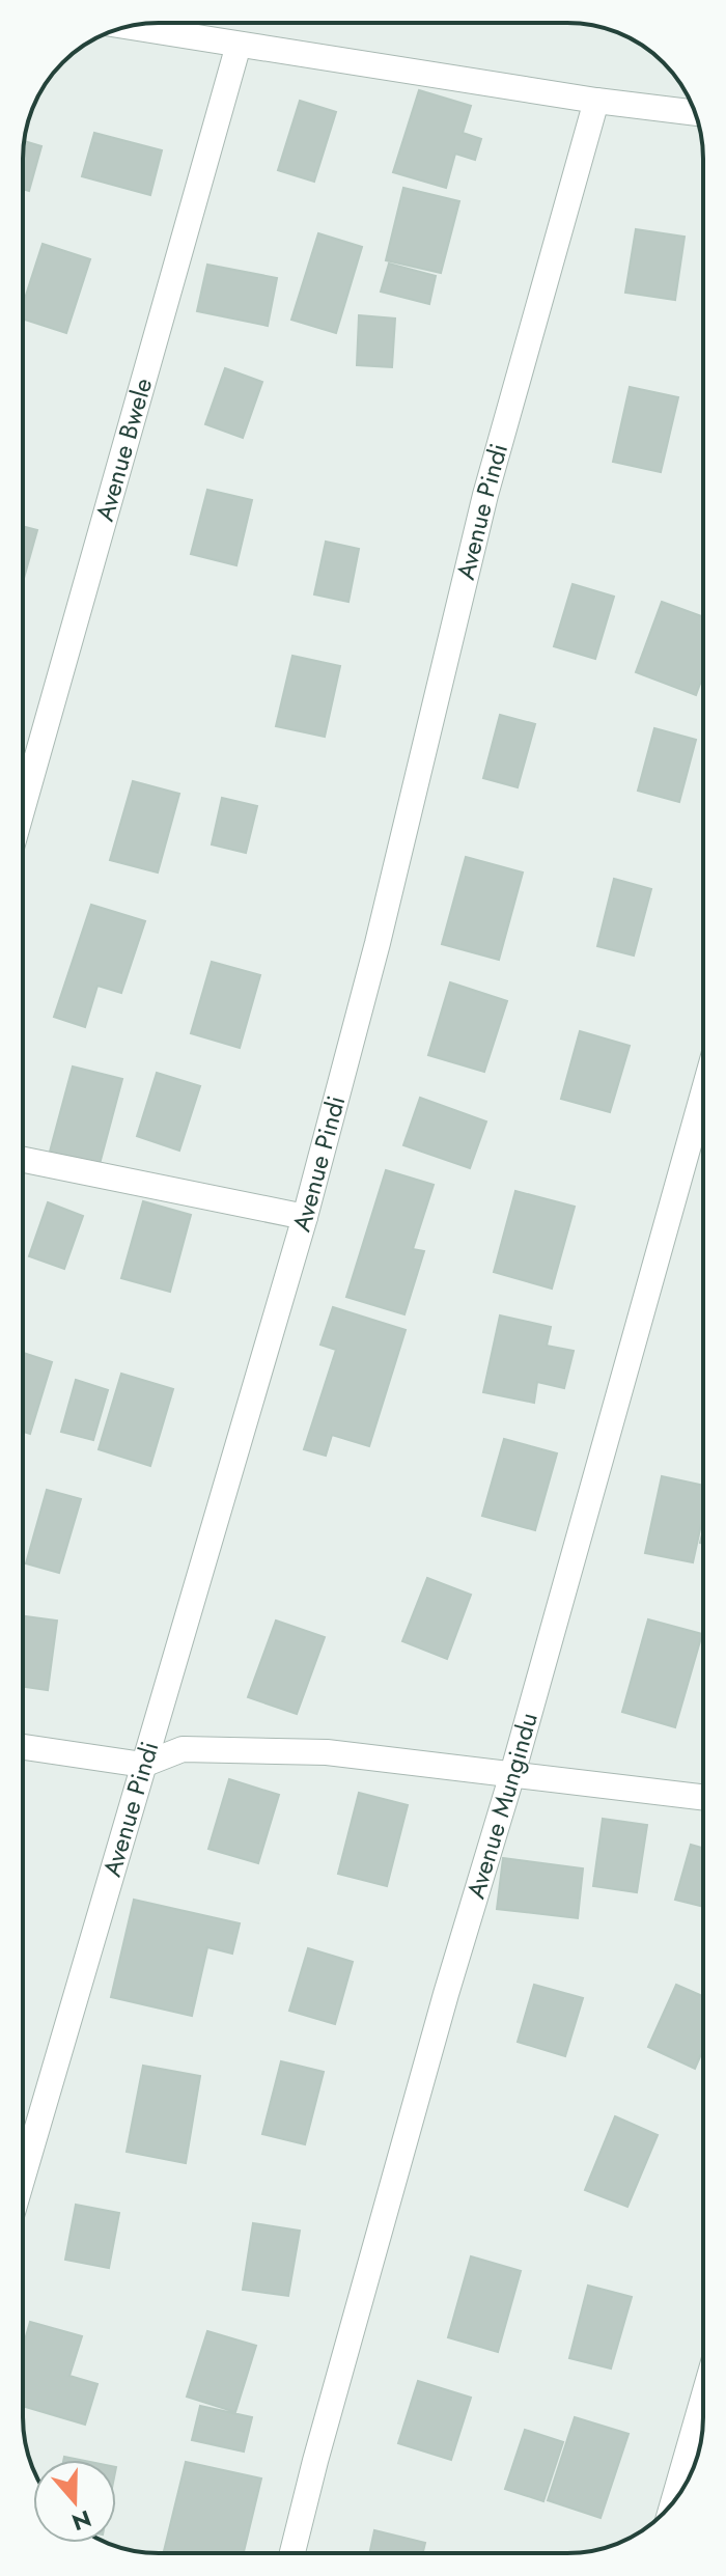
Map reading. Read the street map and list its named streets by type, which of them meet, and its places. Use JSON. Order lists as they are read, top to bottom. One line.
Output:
{"streets":{"street":["Avenue Bwele","Avenue Pindi","Avenue Mungindu"]},"north":"bottom"}
